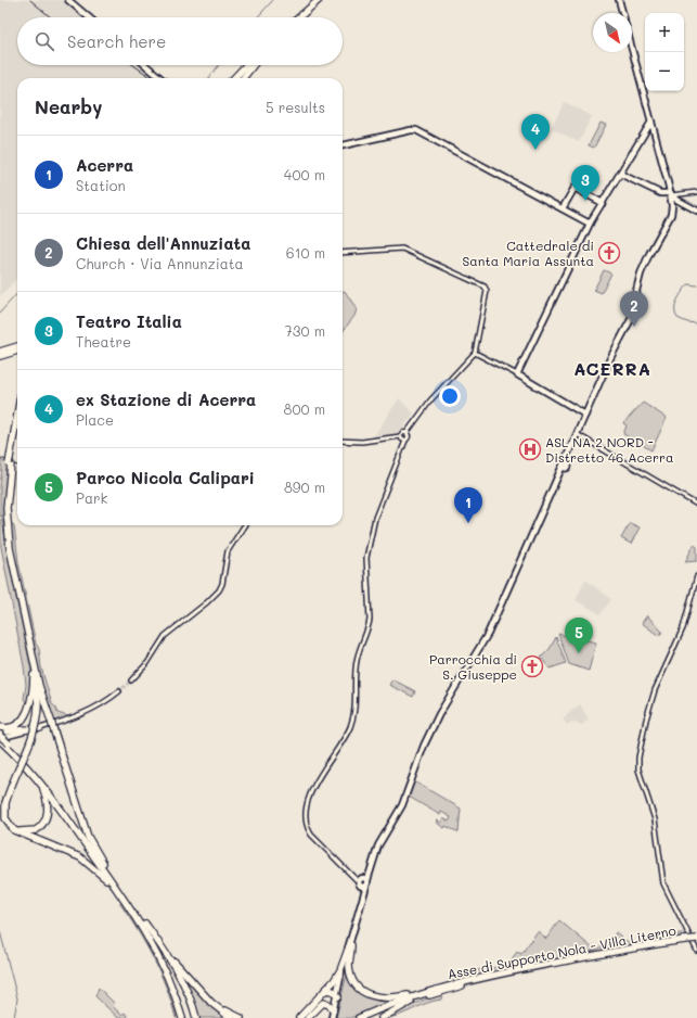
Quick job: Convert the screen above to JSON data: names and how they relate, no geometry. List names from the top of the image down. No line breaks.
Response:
{"streets":{"highway":["Asse di Supporto Nola - Villa Literno"]},"districts":["ACERRA"],"places":{"church":["Cattedrale di Santa Maria Assunta","Parrocchia di S. Giuseppe"],"hospital":["ASL NA 2 NORD - Distretto 46 Acerra"]},"north":"bottom right","page":{"map_buttons":["+","−"],"search":"Search here","heading":["Nearby","5 results"],"pins":["4","3","2","1","5"],"list":[{"mark":"1","name":"Acerra","note":"Station","value":"400 m"},{"mark":"2","name":"Chiesa dell'Annuziata","note":"Church · Via Annunziata","value":"610 m"},{"mark":"3","name":"Teatro Italia","note":"Theatre","value":"730 m"},{"mark":"4","name":"ex Stazione di Acerra","note":"Place","value":"800 m"},{"mark":"5","name":"Parco Nicola Calipari","note":"Park","value":"890 m"}]}}
